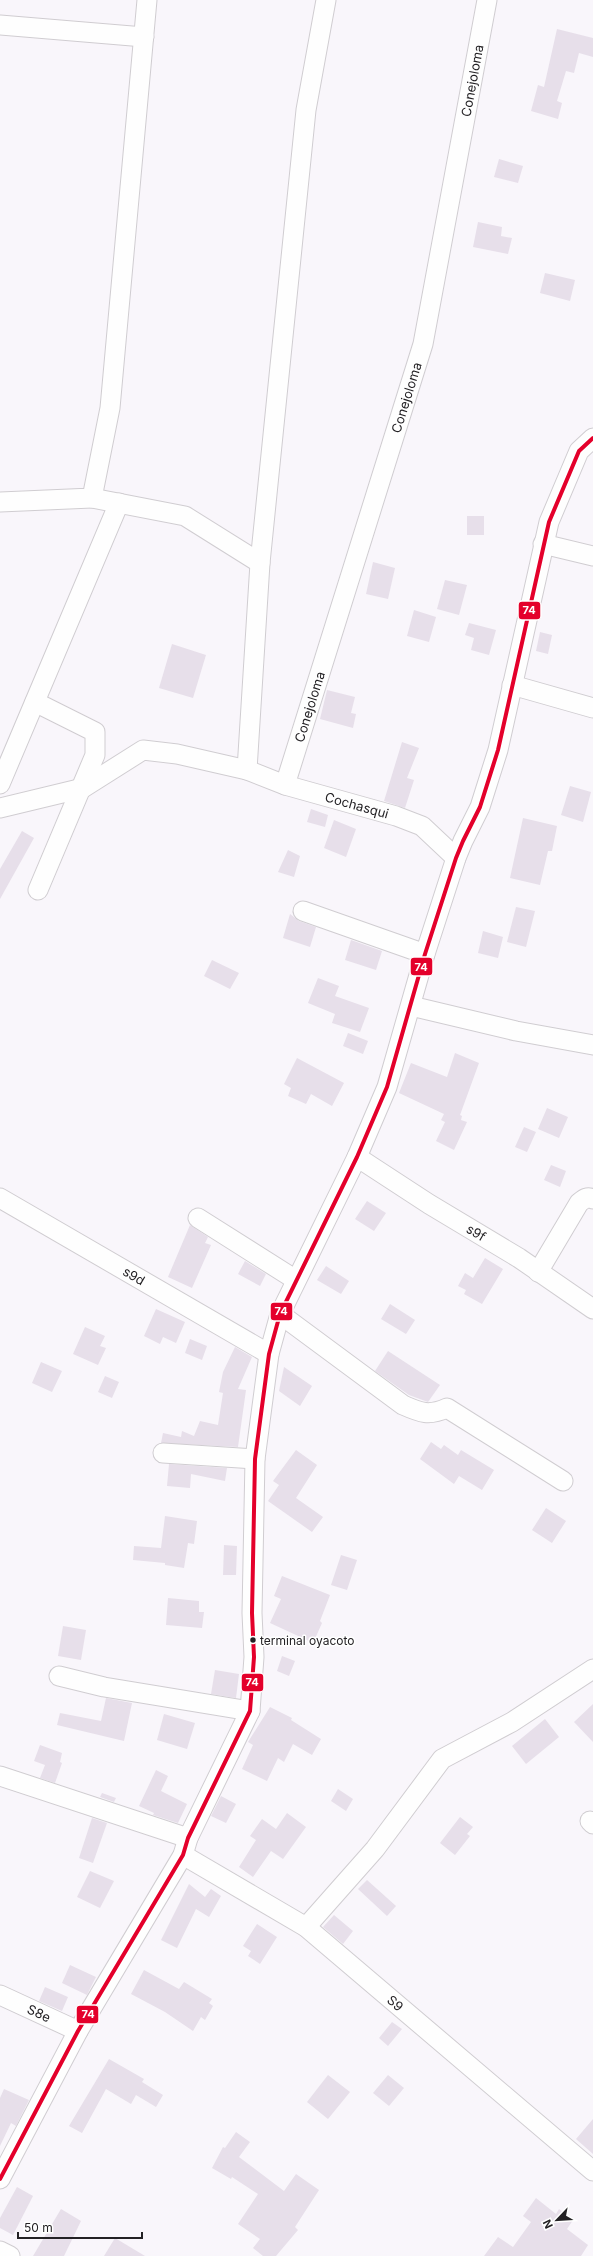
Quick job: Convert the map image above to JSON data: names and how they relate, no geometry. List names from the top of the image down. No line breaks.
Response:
{"streets":{"street":["Conejoloma","Cochasqui","s9f","s9d","S9","S8e"]},"crossings":[["Conejoloma","Cochasqui"]],"places":["terminal oyacoto"],"lines":["transit line 74"],"scale_bar":"50 m","north":"bottom left"}
